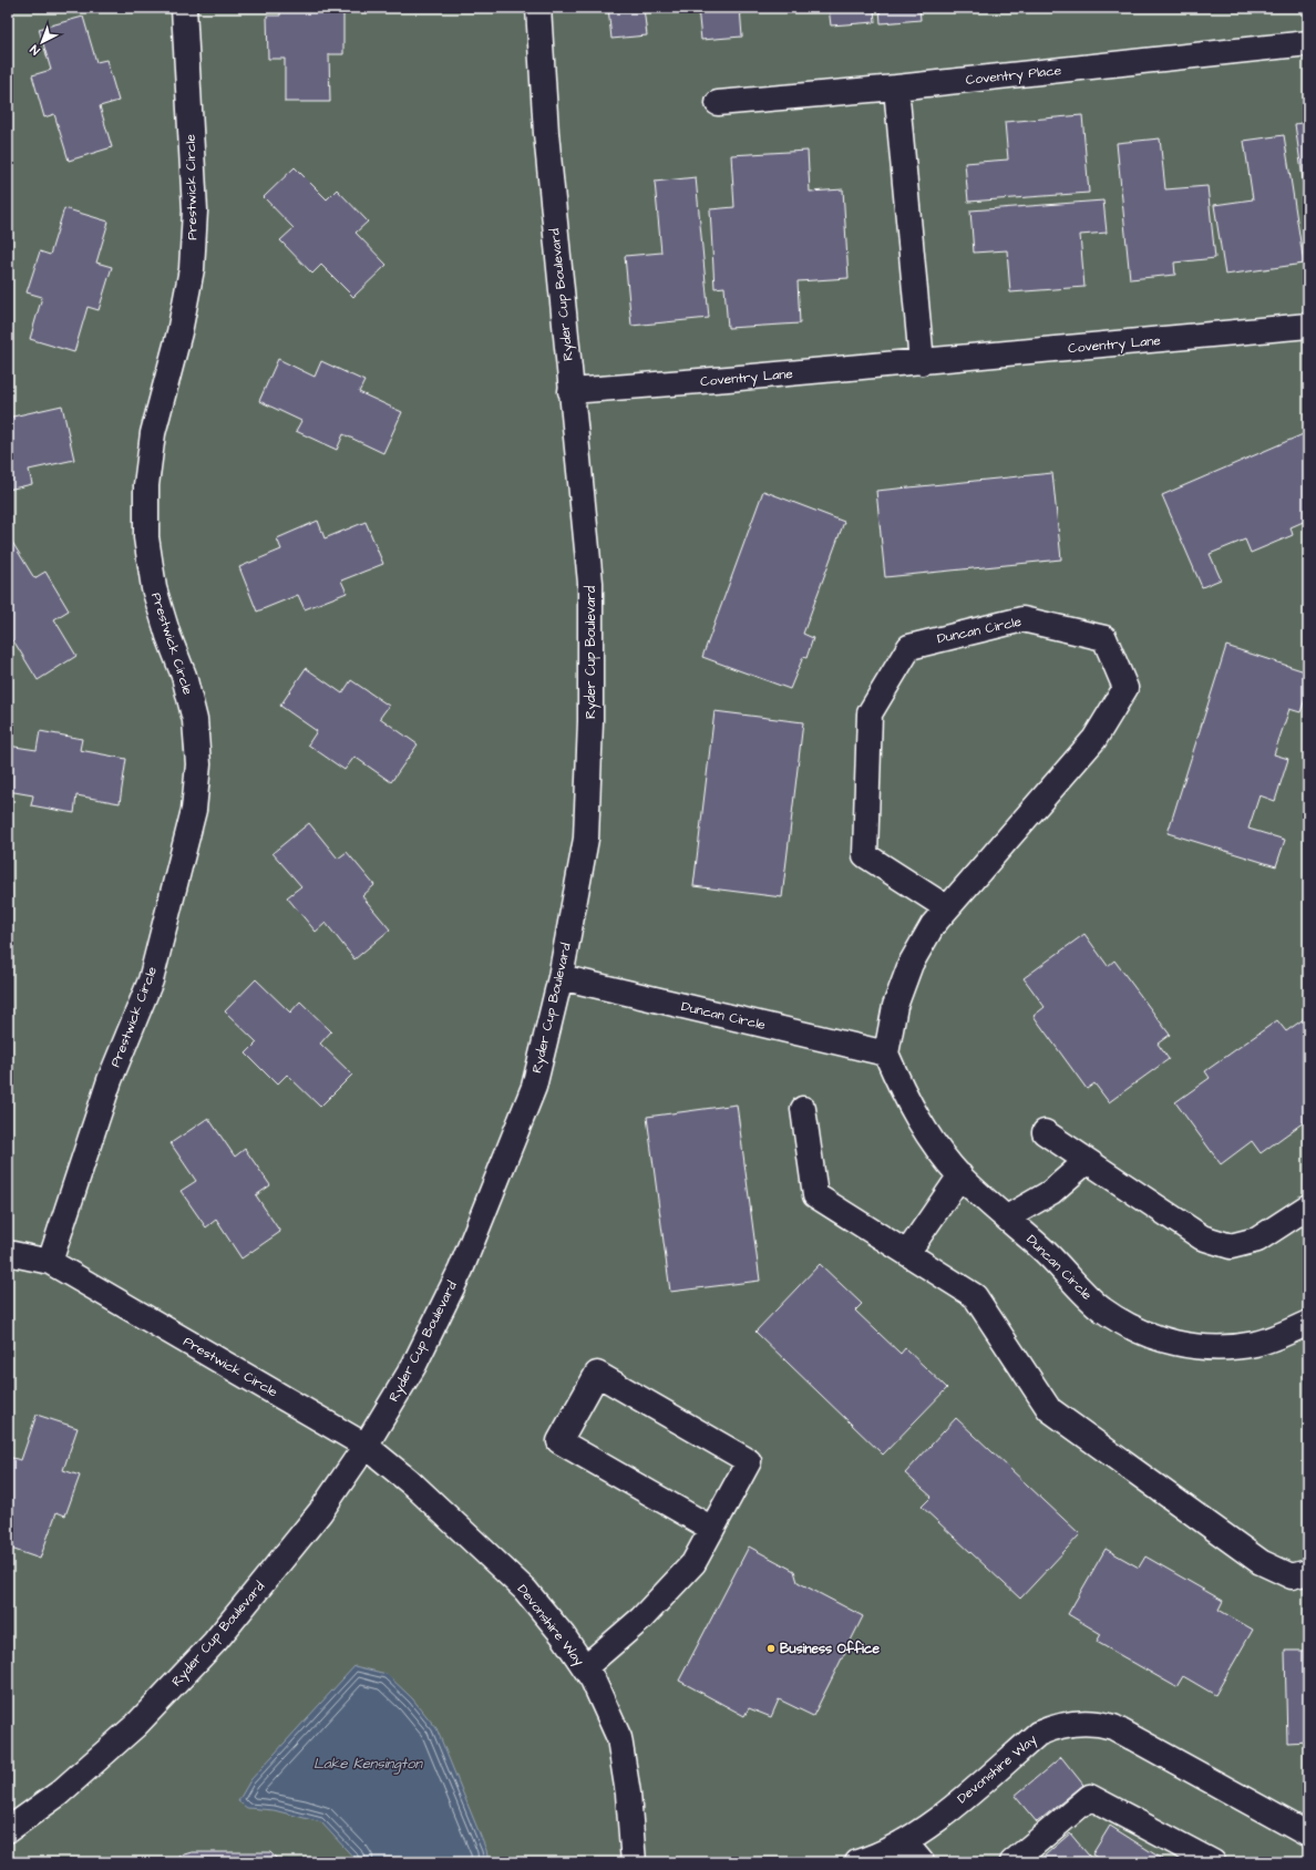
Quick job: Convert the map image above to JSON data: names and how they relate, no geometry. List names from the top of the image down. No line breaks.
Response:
{"streets":{"street":["Coventry Place","Prestwick Circle","Ryder Cup Boulevard","Coventry Lane","Duncan Circle","Devonshire Way"]},"crossings":[["Prestwick Circle","Ryder Cup Boulevard"],["Prestwick Circle","Devonshire Way"],["Ryder Cup Boulevard","Coventry Lane"],["Ryder Cup Boulevard","Duncan Circle"],["Ryder Cup Boulevard","Devonshire Way"]],"water":["Lake Kensington"],"places":["Business Office"],"north":"bottom left"}
